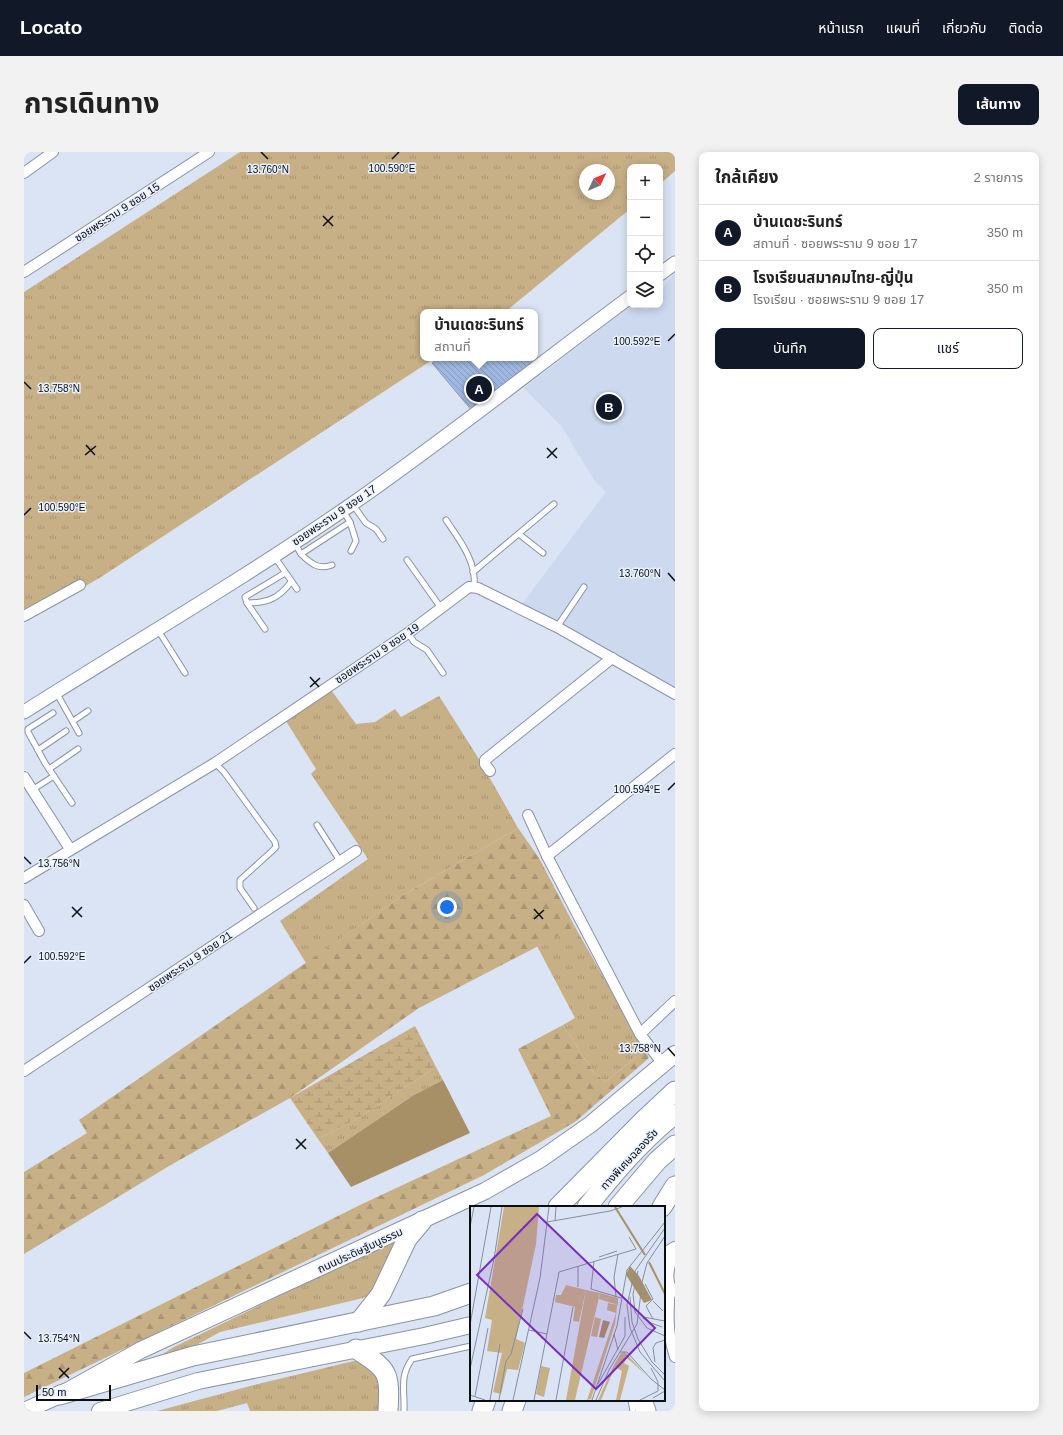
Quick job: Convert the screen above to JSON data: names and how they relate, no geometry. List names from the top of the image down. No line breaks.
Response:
{"streets":{"highway":["ทางพิเศษฉลองรัช"],"main road":["ถนนประดิษฐ์มนูธรรม"],"street":["ซอยพระราม 9 ซอย 15","ซอยพระราม 9 ซอย 17","ซอยพระราม 9 ซอย 19","ซอยพระราม 9 ซอย 21"]},"scale_bar":"50 m","north":"top right","page":{"header":"Locato","nav":["หน้าแรก","แผนที่","เกี่ยวกับ","ติดต่อ"],"title":"การเดินทาง","buttons":["เส้นทาง",["บันทึก","แชร์"]],"heading":["ใกล้เคียง","2 รายการ"],"map_buttons":["+","−"],"list":[{"mark":"A","name":"บ้านเดชะรินทร์","note":"สถานที่ · ซอยพระราม 9 ซอย 17","value":"350 m"},{"mark":"B","name":"โรงเรียนสมาคมไทย-ญี่ปุ่น","note":"โรงเรียน · ซอยพระราม 9 ซอย 17","value":"350 m"}],"popup":["บ้านเดชะรินทร์","สถานที่"],"pins":["A","B"],"scale":"50 m"},"coordinates":["100.590°E","13.760°N","100.592°E","13.758°N","100.594°E","13.756°N","13.754°N"]}
